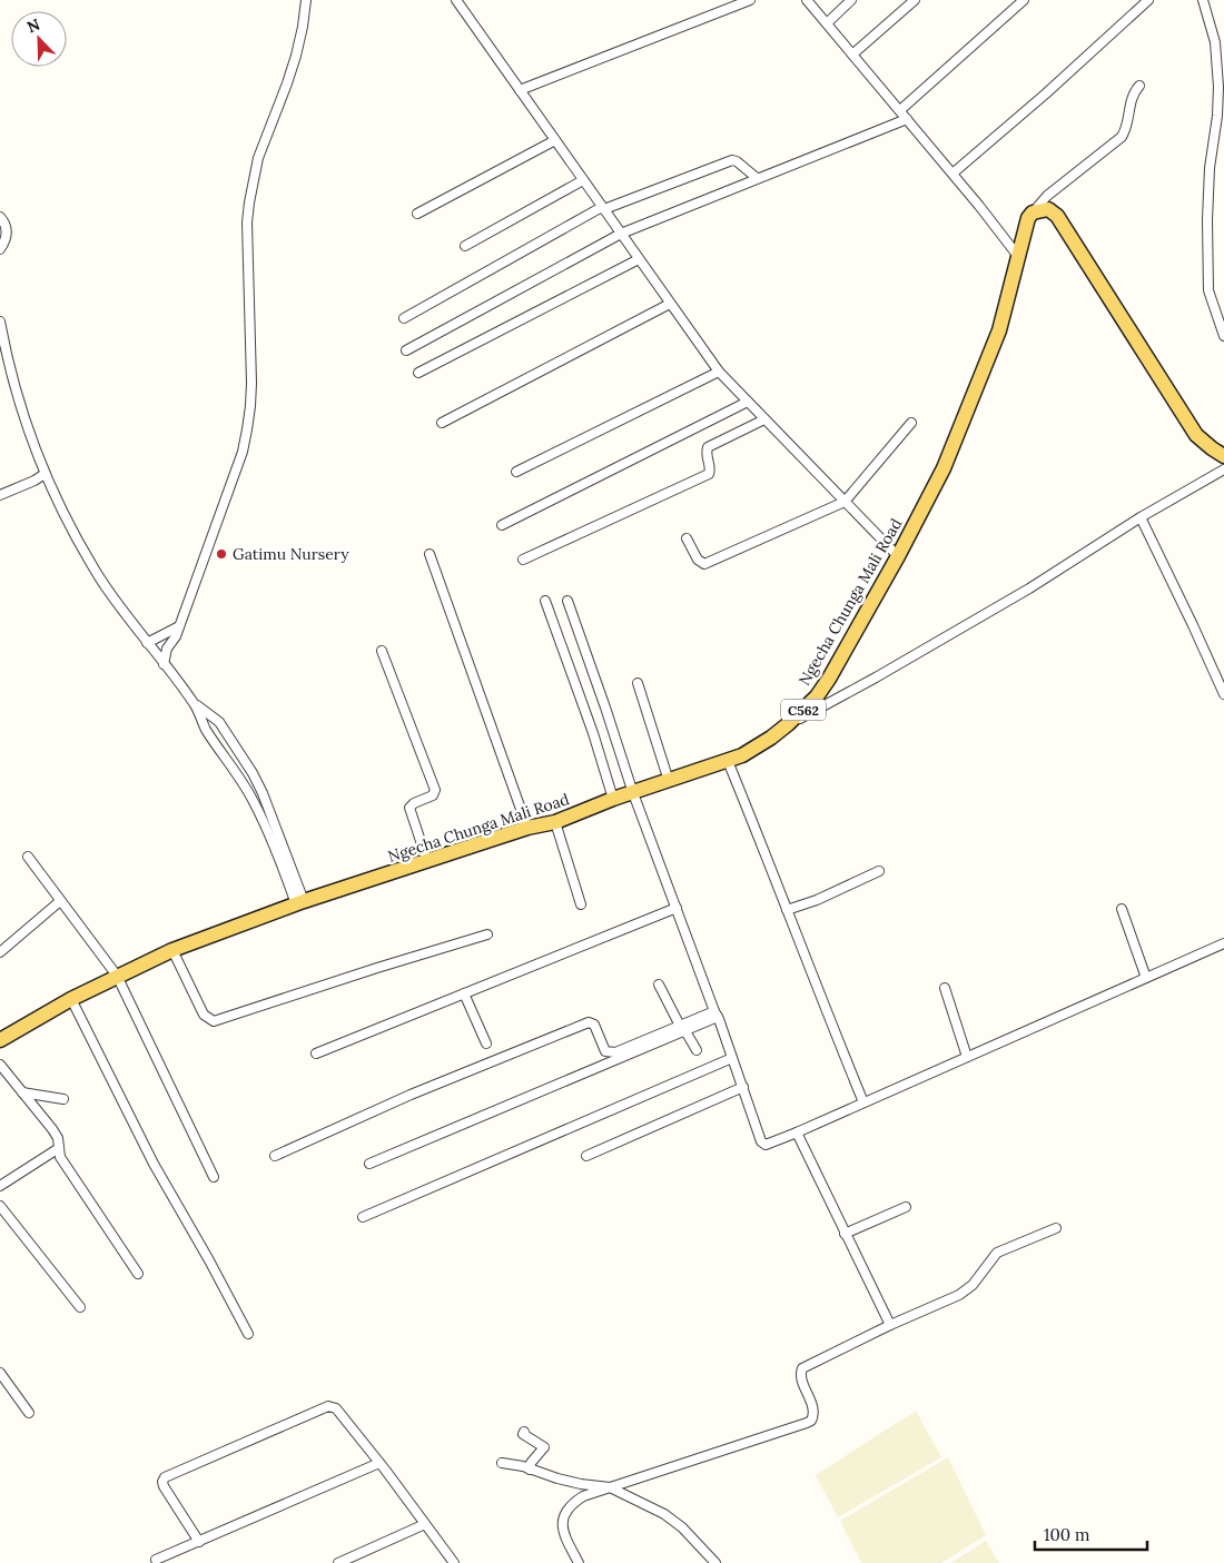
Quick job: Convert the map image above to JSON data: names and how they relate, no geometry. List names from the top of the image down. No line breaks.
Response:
{"streets":{"main road":["Ngecha Chunga Mali Road","C562"]},"places":["Gatimu Nursery"],"scale_bar":"100 m","north":"top left"}
